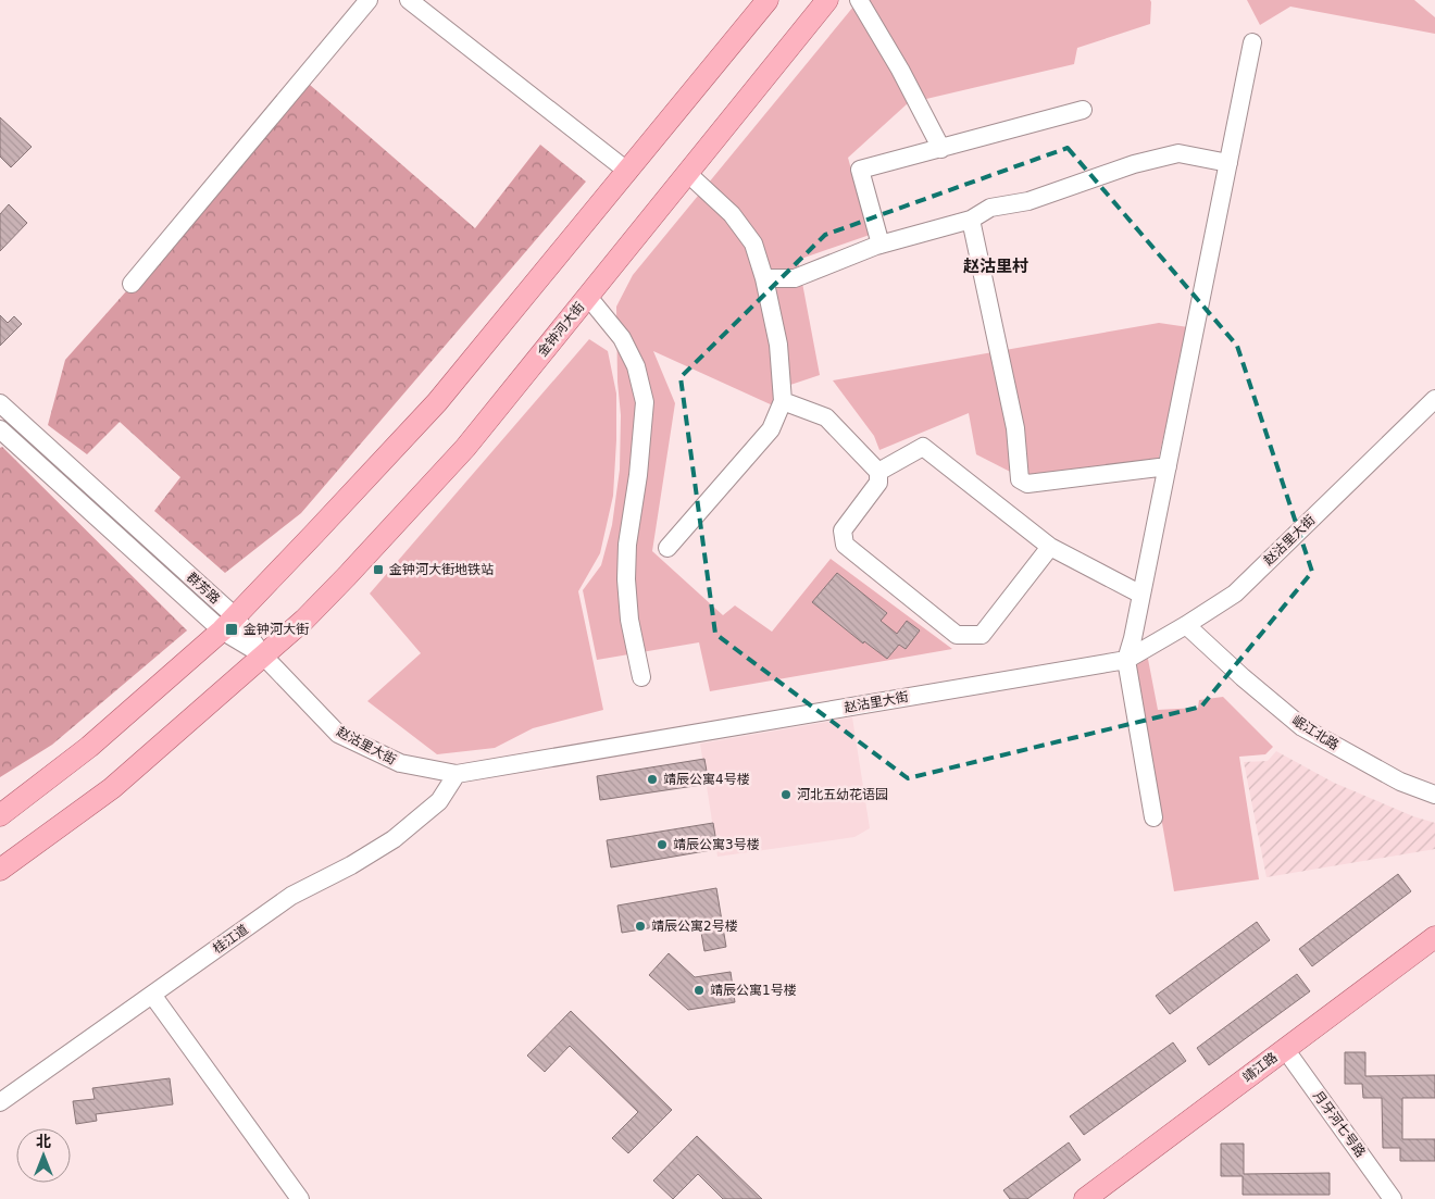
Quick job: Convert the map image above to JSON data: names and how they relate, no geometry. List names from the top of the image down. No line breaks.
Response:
{"streets":{"main road":["金钟河大街","靖江路"],"street":["赵沽里大街","群芳路","岷江北路","桂江道","月牙河七号路"]},"crossings":[["金钟河大街","赵沽里大街"],["金钟河大街","群芳路"],["赵沽里大街","群芳路"],["赵沽里大街","岷江北路"],["赵沽里大街","桂江道"],["靖江路","月牙河七号路"]],"districts":["赵沽里村"],"places":{"transit":["金钟河大街地铁站","金钟河大街"],"other":["靖辰公寓4号楼","河北五幼花语园","靖辰公寓3号楼","靖辰公寓2号楼","靖辰公寓1号楼"]},"north":"top"}
